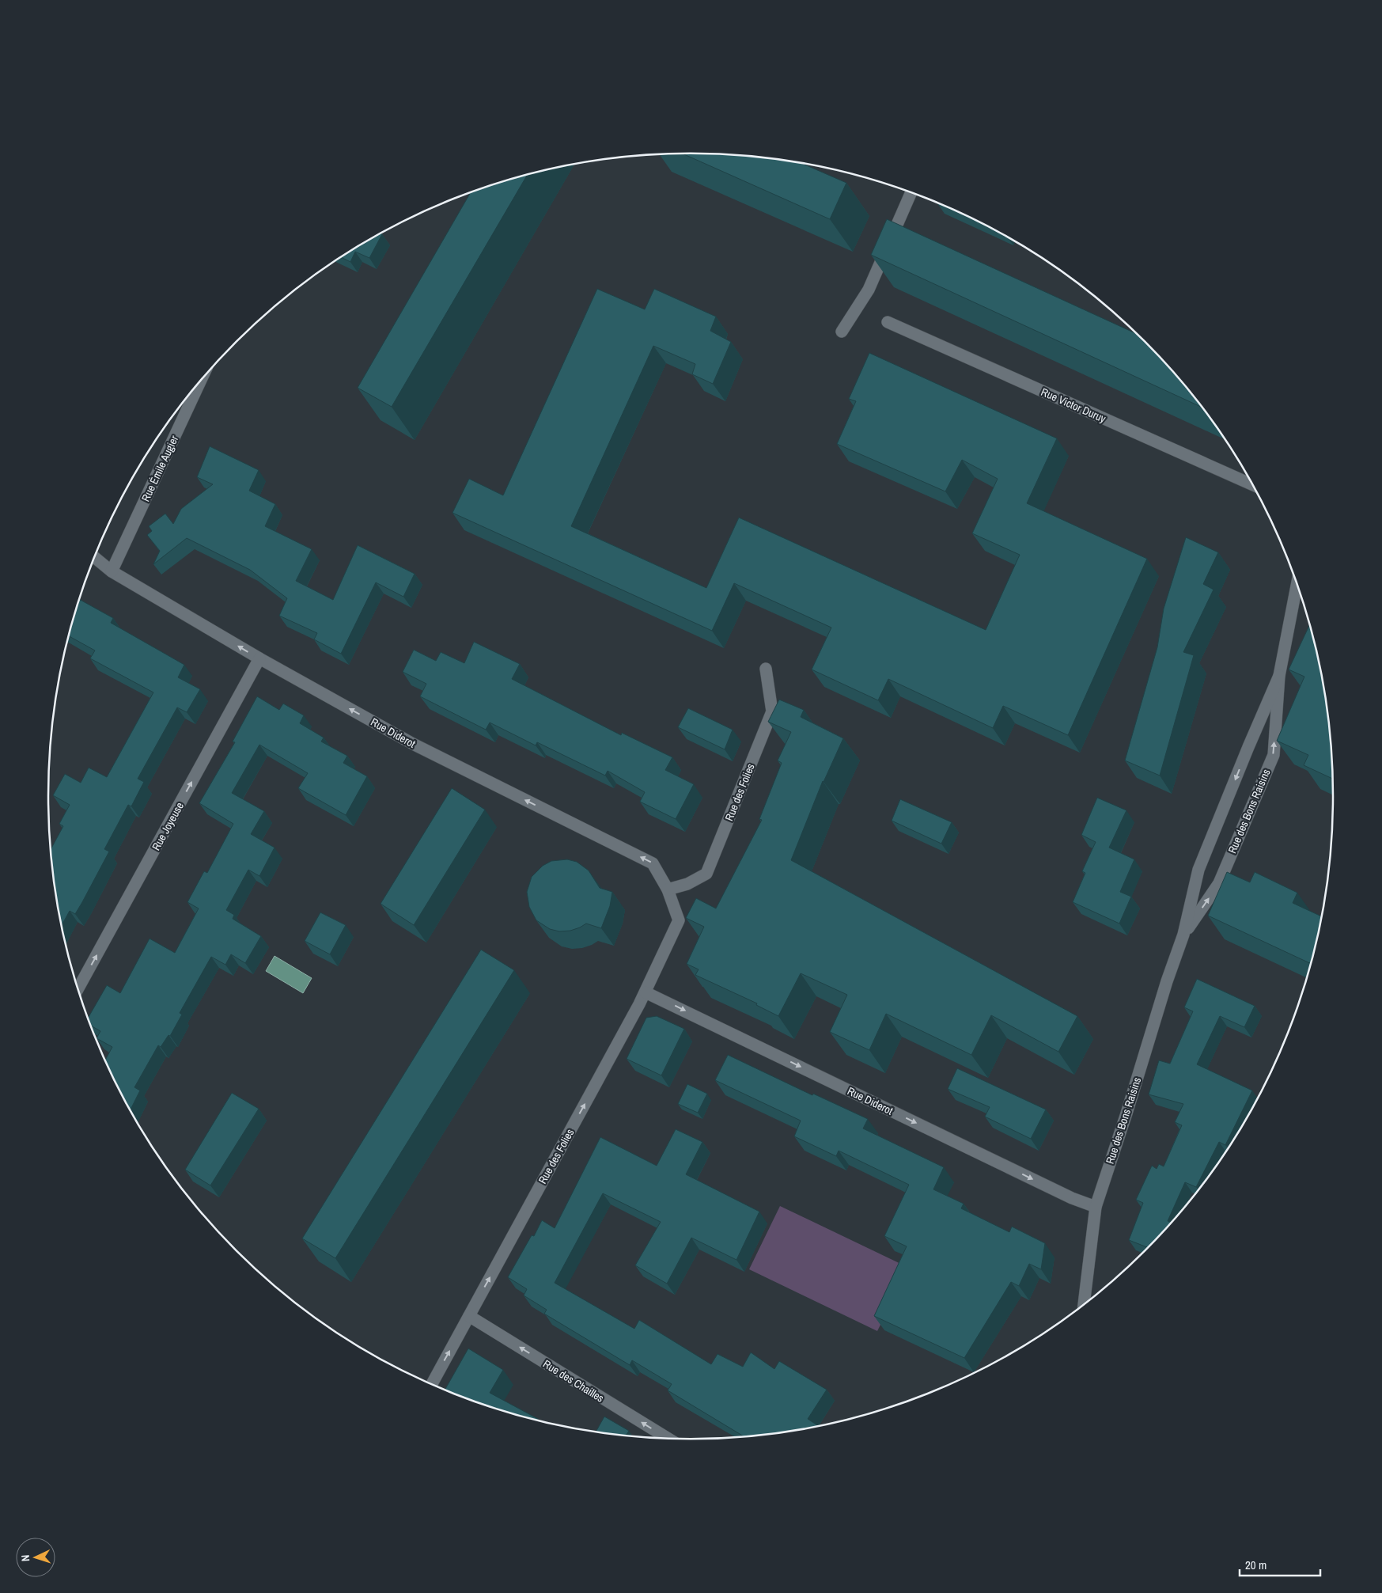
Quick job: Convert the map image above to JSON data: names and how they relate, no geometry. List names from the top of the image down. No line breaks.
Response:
{"streets":{"street":["Rue Victor Duruy","Rue Émile Augier","Rue Diderot","Rue des Folies","Rue des Bons Raisins","Rue Joyeuse","Rue des Chailles"]},"crossings":[["Rue Émile Augier","Rue Diderot"],["Rue Diderot","Rue des Folies"],["Rue Diderot","Rue des Bons Raisins"],["Rue Diderot","Rue Joyeuse"],["Rue des Folies","Rue des Chailles"]],"one_way":["Rue des Folies","Rue Joyeuse","Rue des Chailles"],"scale_bar":"20 m","north":"left"}
